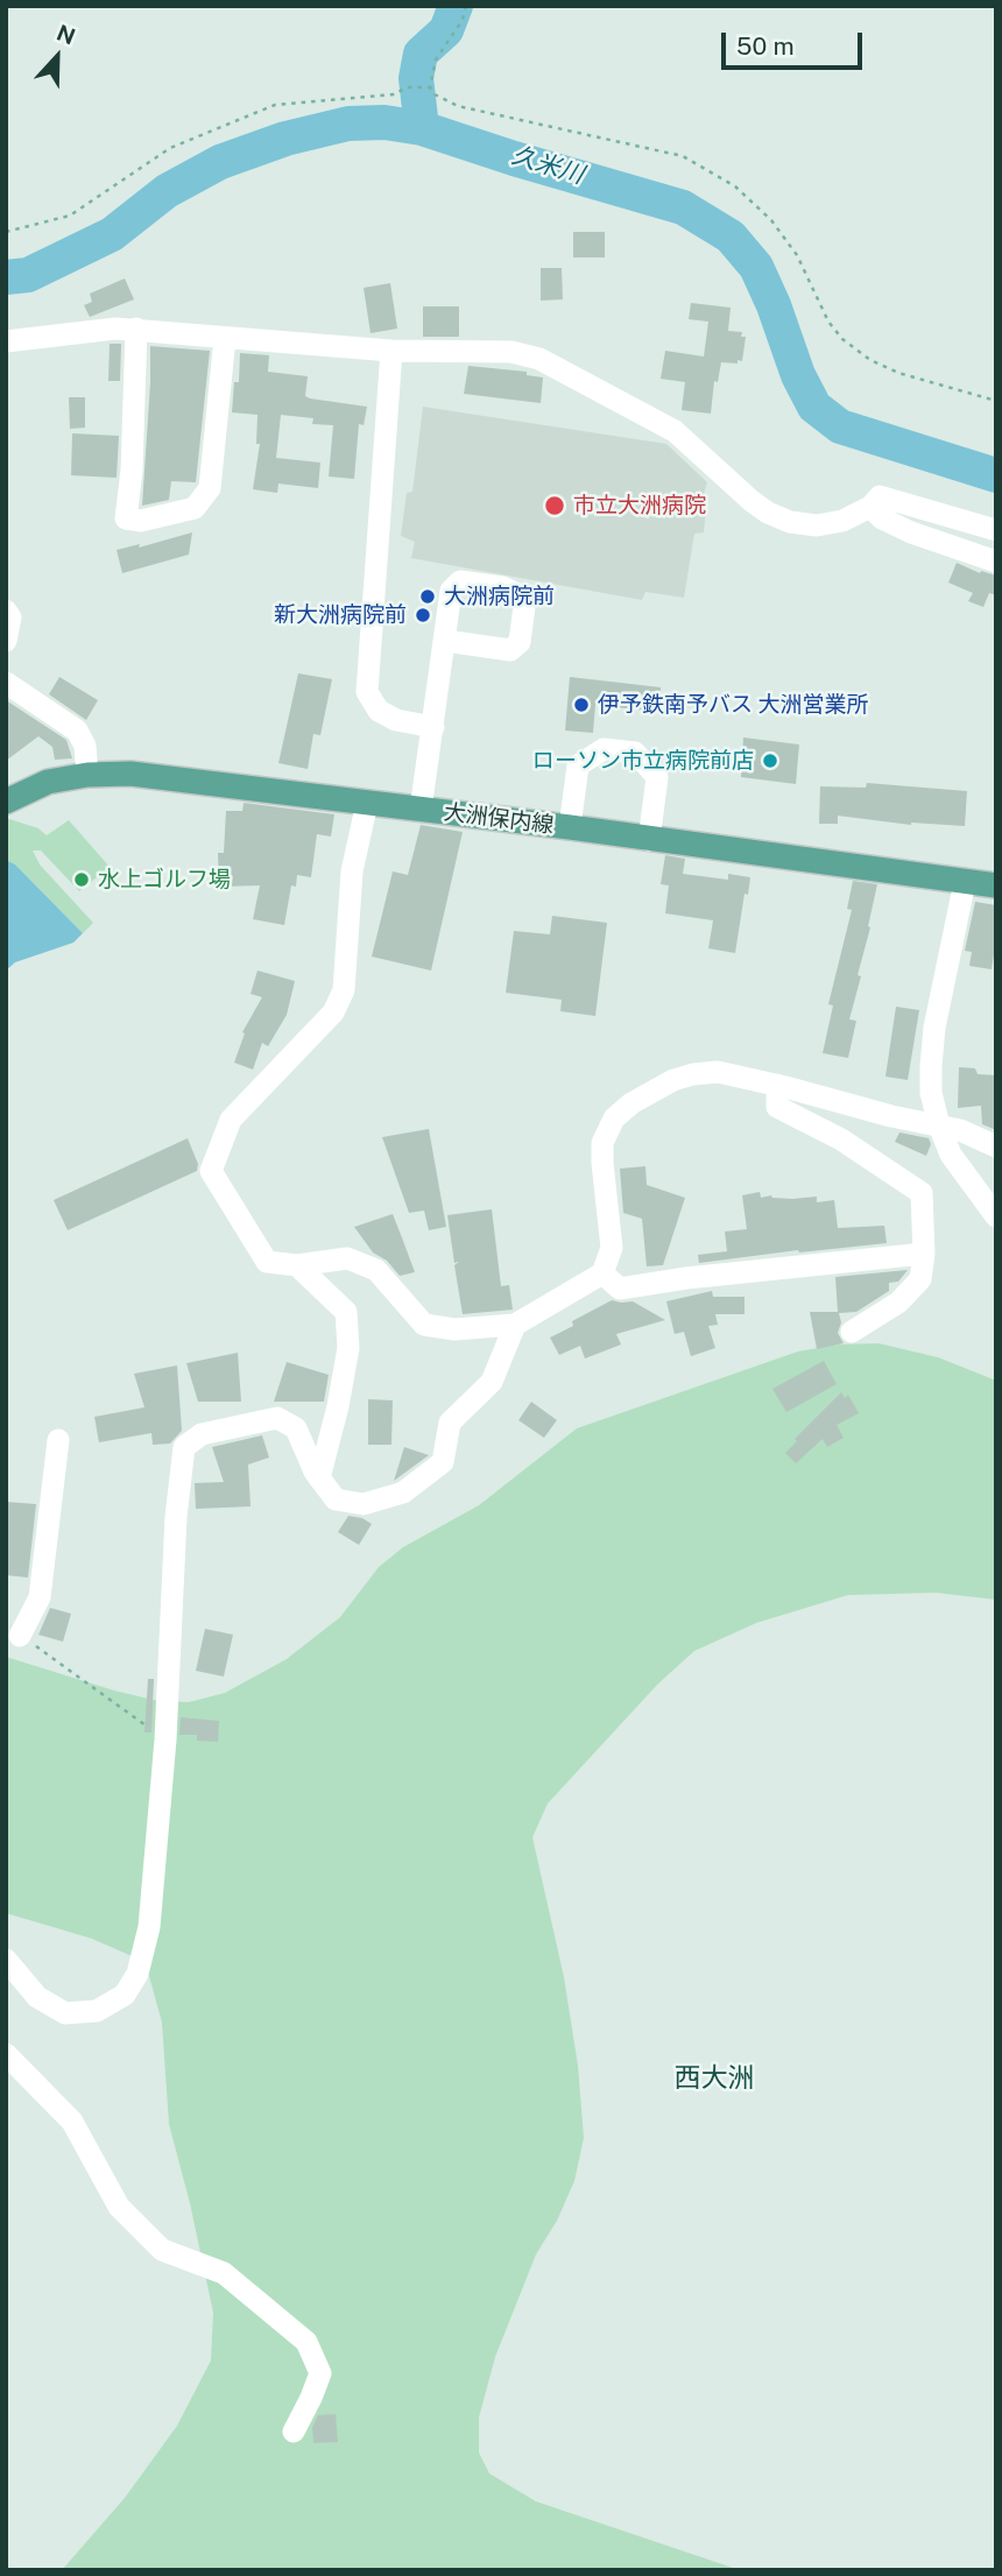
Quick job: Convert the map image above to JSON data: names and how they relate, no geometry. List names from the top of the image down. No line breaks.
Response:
{"streets":{"main road":["大洲保内線"]},"districts":["西大洲"],"water":["久米川"],"places":["市立大洲病院","大洲病院前","新大洲病院前","伊予鉄南予バス 大洲営業所","ローソン市立病院前店","水上ゴルフ場"],"scale_bar":"50 m","north":"top"}
